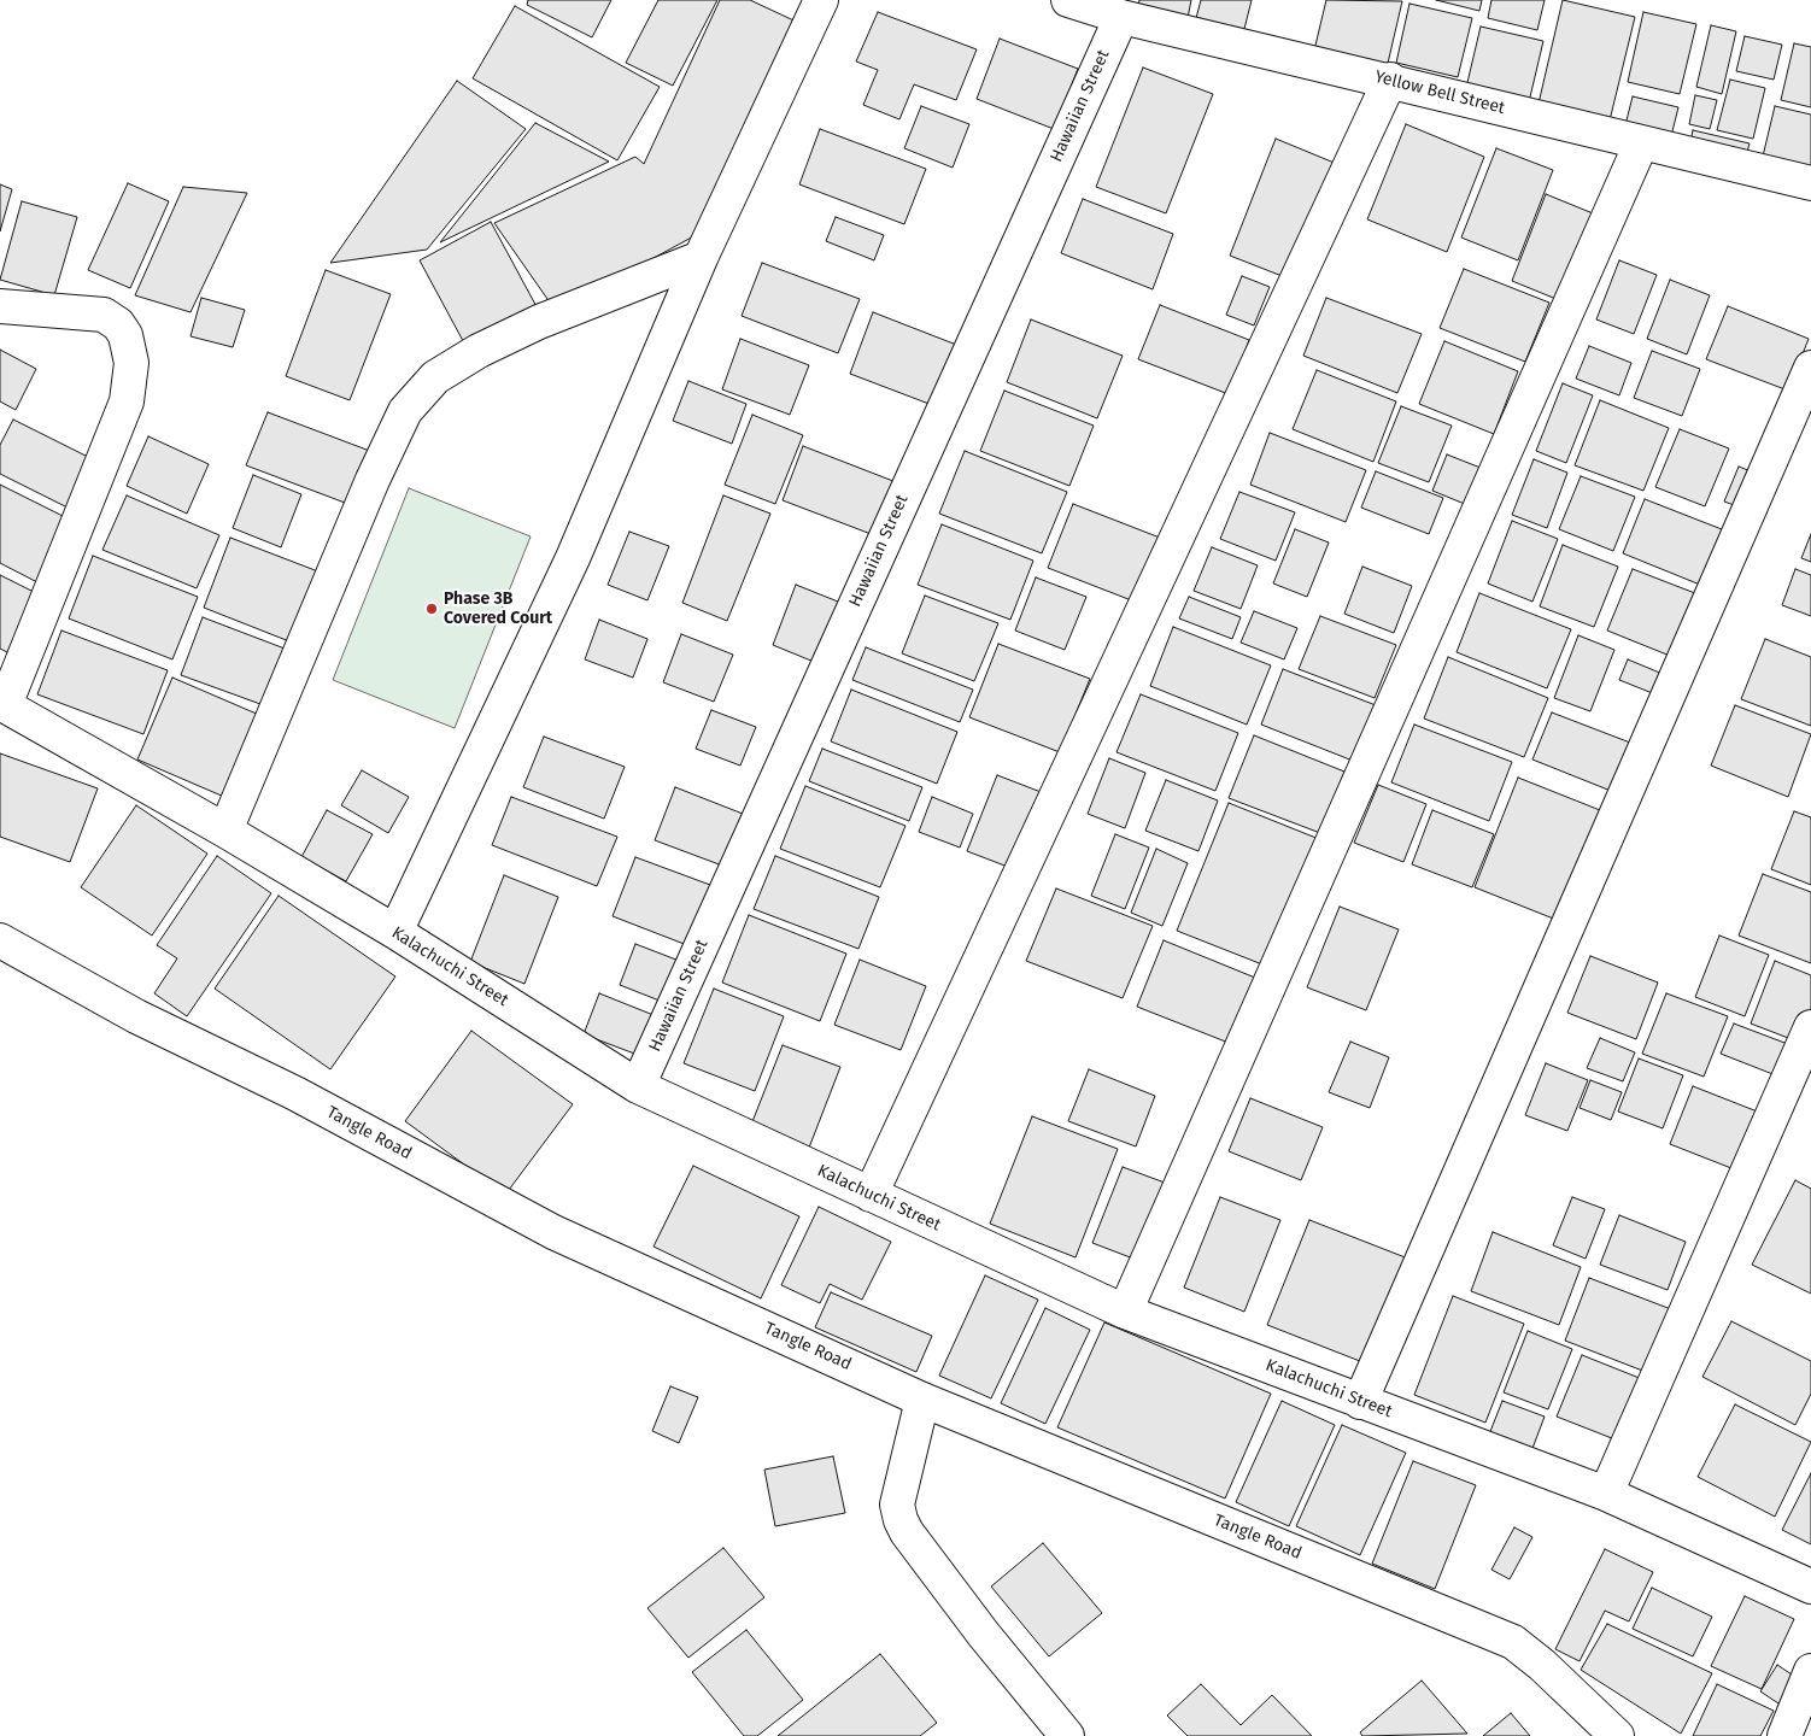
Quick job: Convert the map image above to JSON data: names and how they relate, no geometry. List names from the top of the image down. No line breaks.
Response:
{"streets":{"street":["Yellow Bell Street","Hawaiian Street","Kalachuchi Street","Tangle Road"]},"crossings":[["Yellow Bell Street","Hawaiian Street"],["Hawaiian Street","Kalachuchi Street"]],"places":["Phase 3B Covered Court"]}
